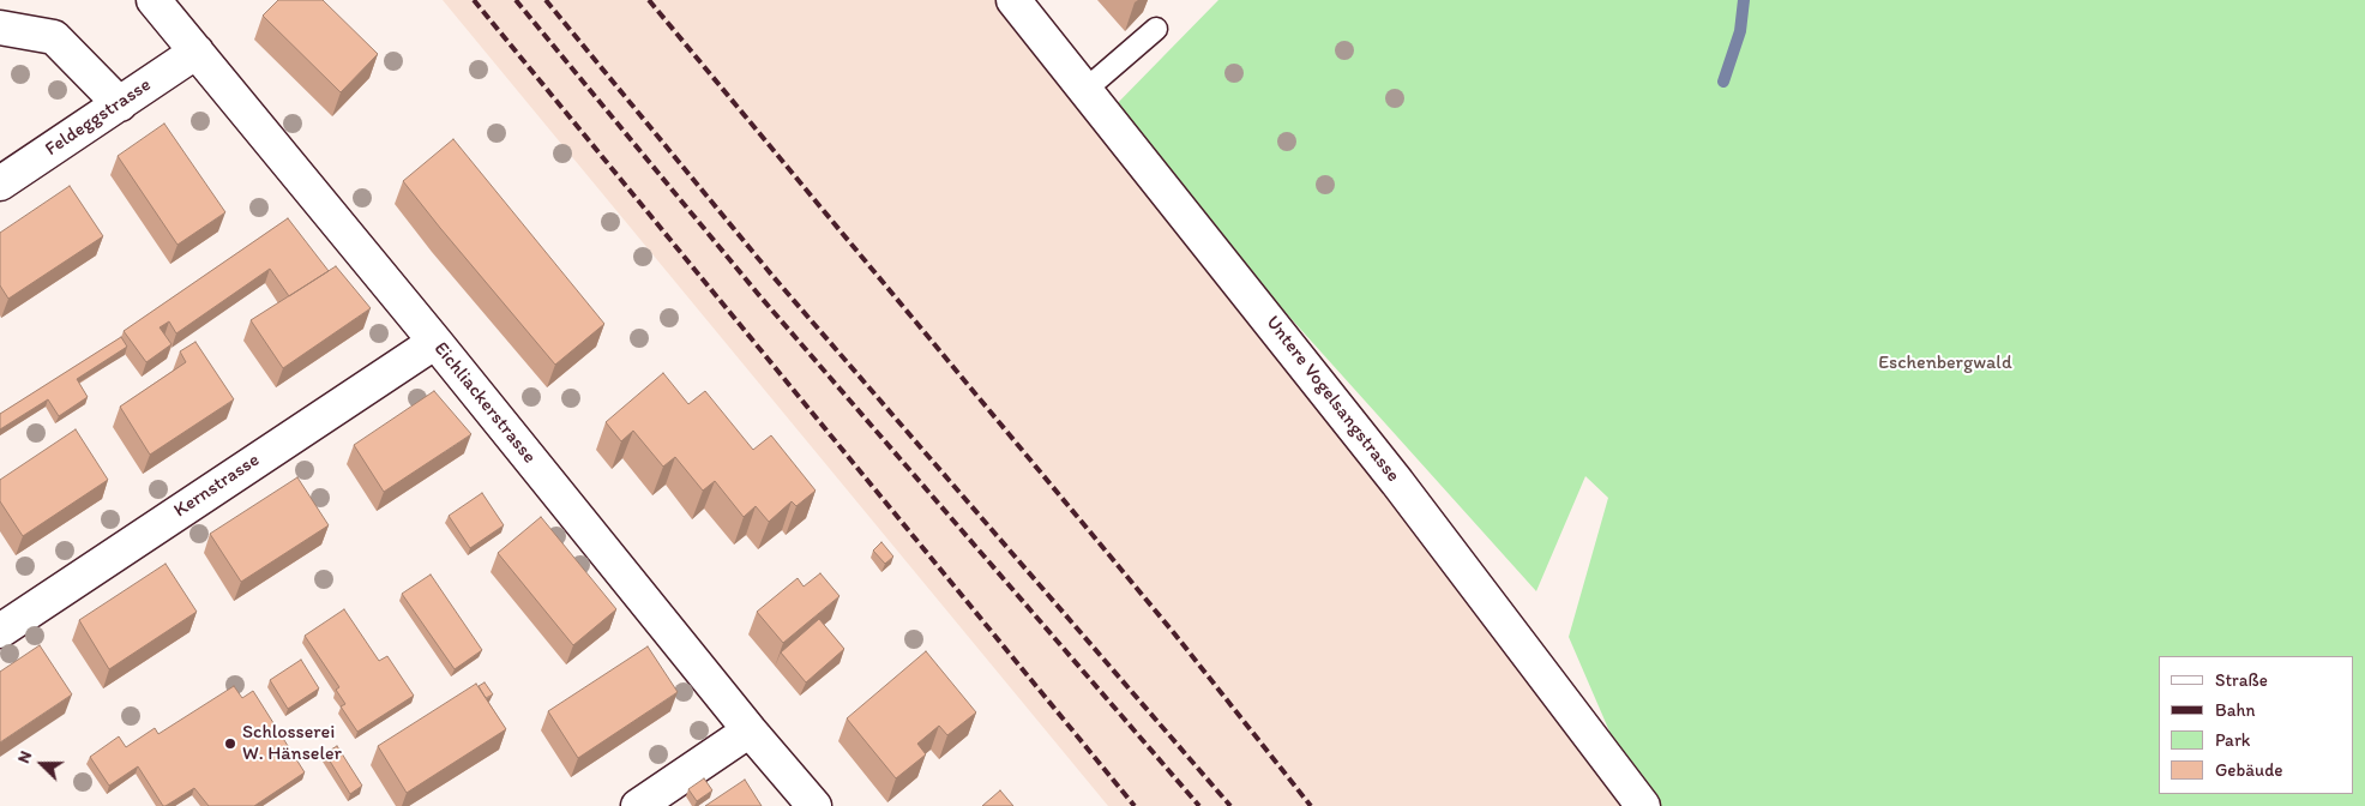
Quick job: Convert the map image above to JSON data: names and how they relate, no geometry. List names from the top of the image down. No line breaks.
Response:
{"streets":{"street":["Feldeggstrasse","Untere Vogelsangstrasse","Eichliackerstrasse","Kernstrasse"]},"crossings":[["Feldeggstrasse","Eichliackerstrasse"],["Eichliackerstrasse","Kernstrasse"]],"parks":["Eschenbergwald"],"places":["Schlosserei W. Hänseler"],"legend":["Straße","Bahn","Park","Gebäude"],"north":"left"}
